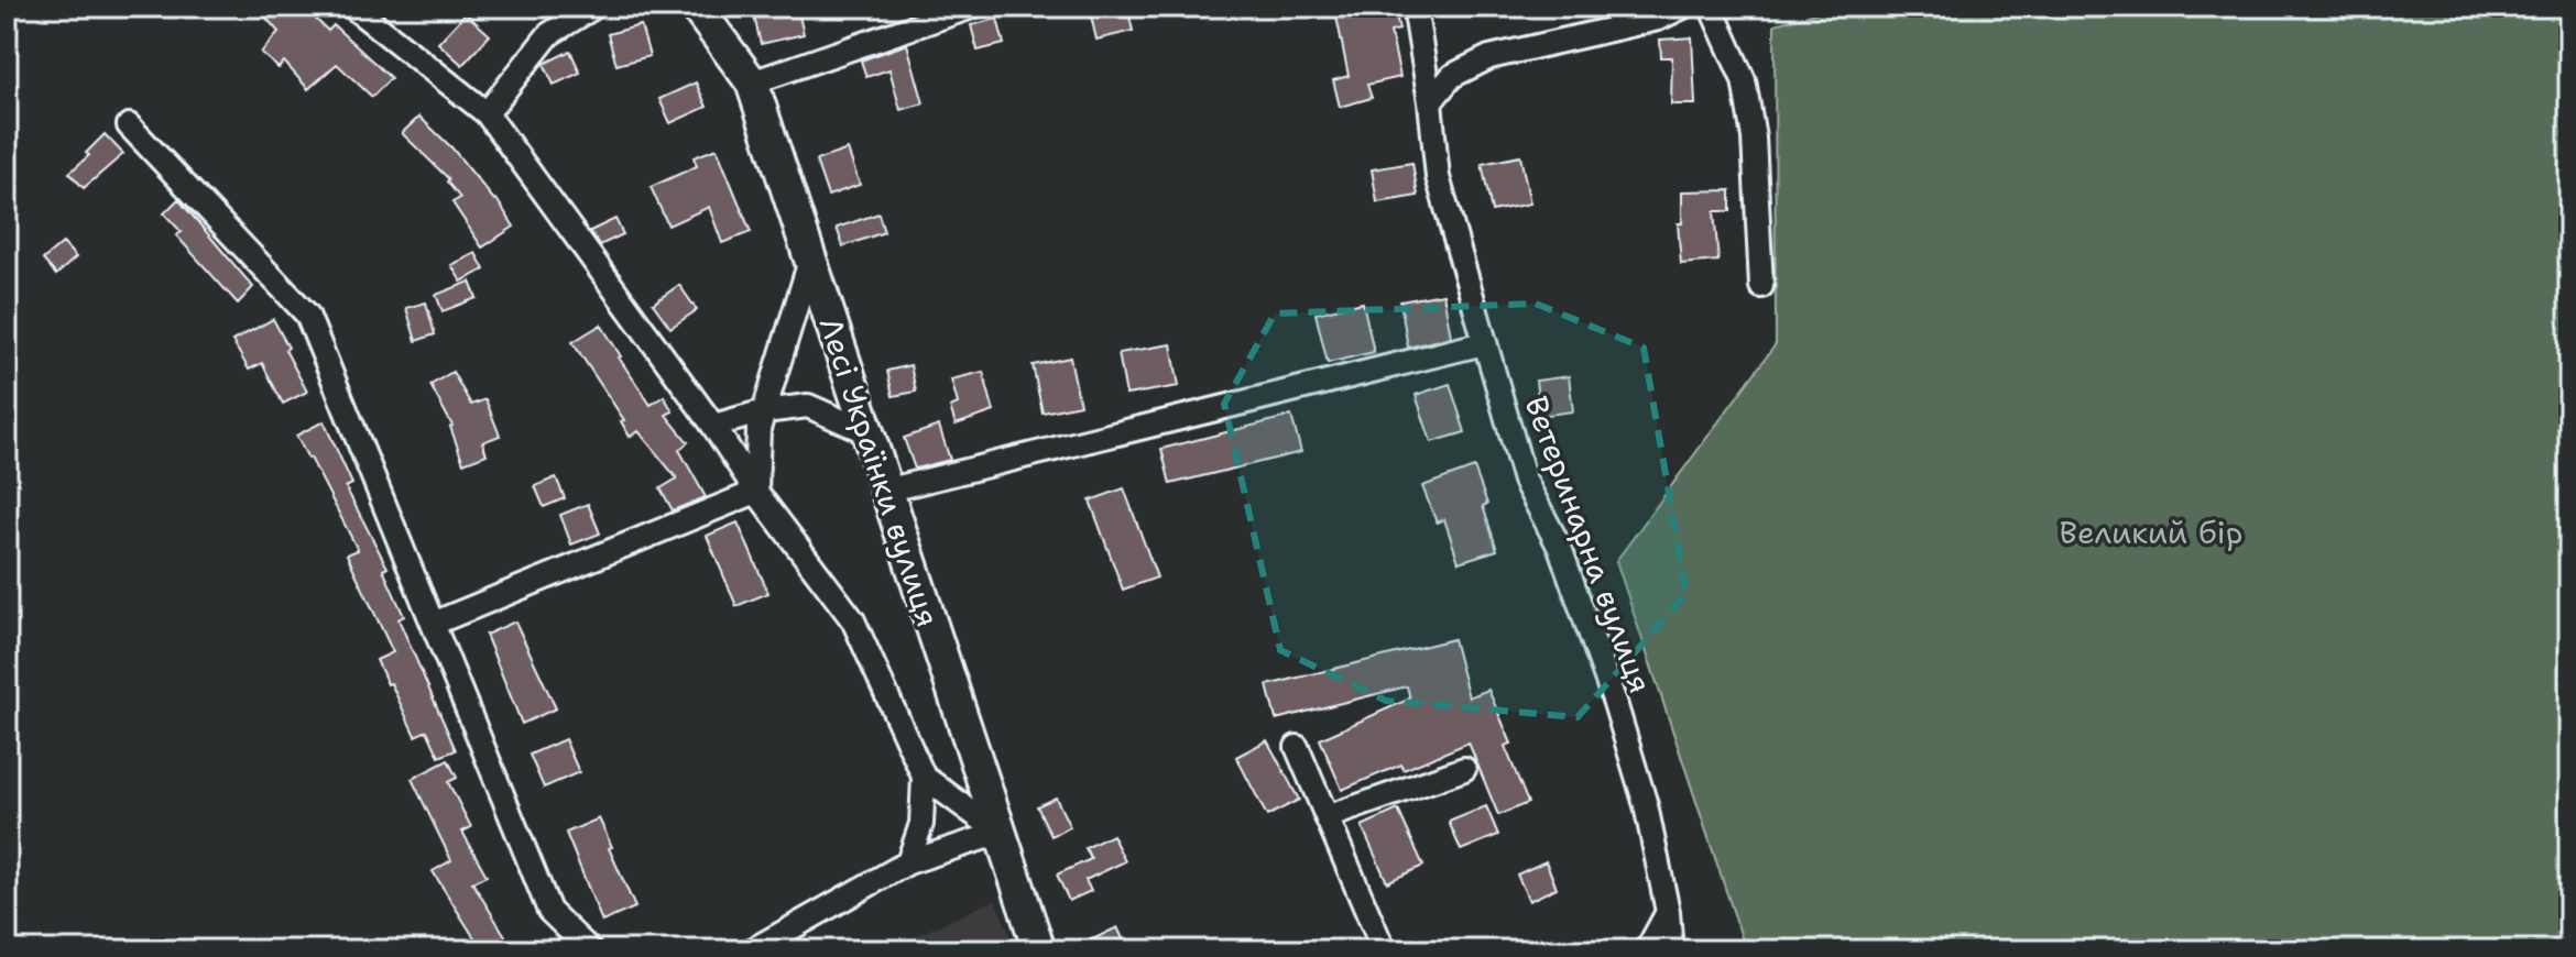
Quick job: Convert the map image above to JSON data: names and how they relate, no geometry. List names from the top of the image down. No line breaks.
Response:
{"streets":{"street":["Лесі Українки вулиця","Ветеринарна вулиця"]},"parks":["Великий бір"]}
